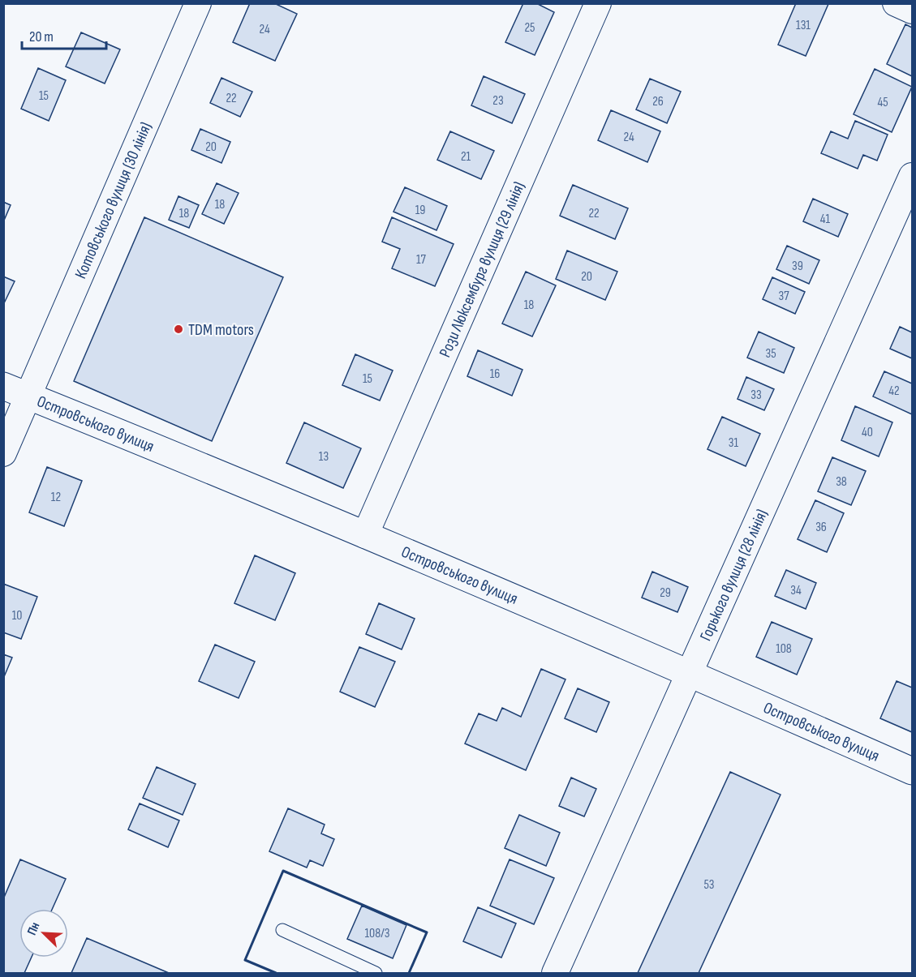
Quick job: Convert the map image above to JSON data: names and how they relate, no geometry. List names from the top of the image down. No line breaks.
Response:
{"streets":{"street":["Котовського вулиця (30 лiнiя)","Рози Люксембург вулиця (29 лiнiя)","Островського вулиця","Горького вулиця (28 лiнiя)"]},"crossings":[["Котовського вулиця (30 лiнiя)","Островського вулиця"],["Рози Люксембург вулиця (29 лiнiя)","Островського вулиця"],["Островського вулиця","Горького вулиця (28 лiнiя)"]],"places":["TDM motors"],"house_numbers":["131","25","24","15","22","23","26","45","24","20","21","18","19","18","22","41","17","39","20","37","18","35","16","15","42","33","40","31","13","38","12","36","34","29","10","108","53","108/3"],"scale_bar":"20 m","north":"top left"}
